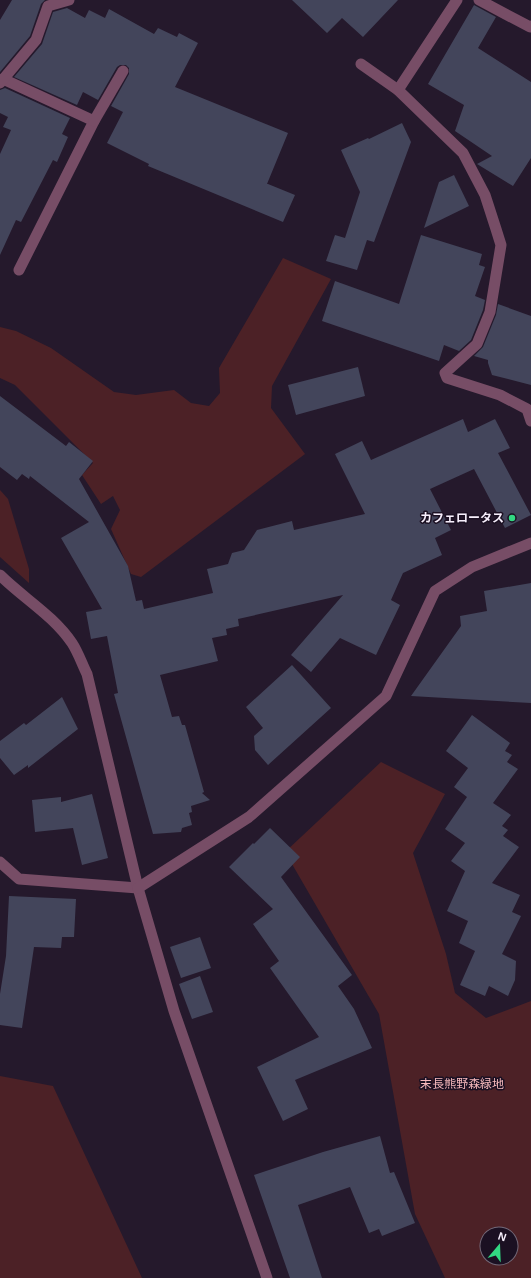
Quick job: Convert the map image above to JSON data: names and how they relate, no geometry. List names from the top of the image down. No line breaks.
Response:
{"parks":["末長熊野森緑地"],"places":["カフェロータス"],"north":"top"}
